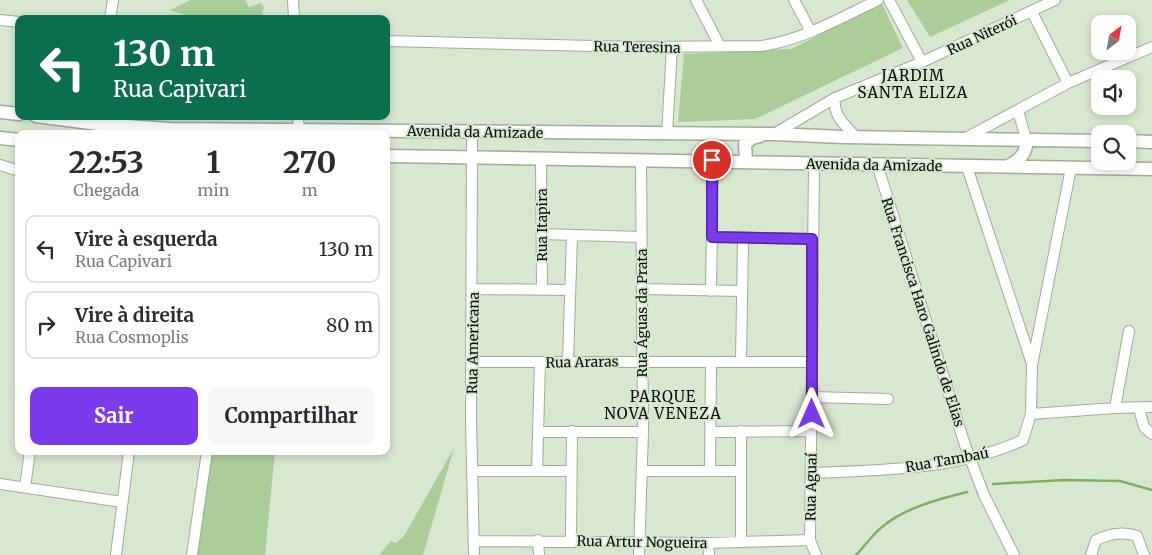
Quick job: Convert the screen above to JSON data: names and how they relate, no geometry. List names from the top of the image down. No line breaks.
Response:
{"streets":{"main road":["Avenida da Amizade"],"street":["Rua Niterói","Rua Teresina","Rua Itapira","Rua Francisca Haro Galindo de Elias","Rua Águas da Prata","Rua Americana","Rua Araras","Rua Tambaú","Rua Aguaí","Rua Artur Nogueira"]},"crossings":[["Rua Niterói","Avenida da Amizade"],["Avenida da Amizade","Rua Itapira"],["Avenida da Amizade","Rua Francisca Haro Galindo de Elias"],["Avenida da Amizade","Rua Águas da Prata"],["Avenida da Amizade","Rua Americana"],["Avenida da Amizade","Rua Aguaí"],["Rua Francisca Haro Galindo de Elias","Rua Tambaú"],["Rua Águas da Prata","Rua Araras"],["Rua Águas da Prata","Rua Artur Nogueira"],["Rua Americana","Rua Araras"],["Rua Americana","Rua Artur Nogueira"],["Rua Araras","Rua Aguaí"],["Rua Tambaú","Rua Aguaí"],["Rua Aguaí","Rua Artur Nogueira"]],"districts":["JARDIM SANTA ELIZA","PARQUE NOVA VENEZA"],"north":"top right","page":{"turn":["130 m","Rua Capivari"],"eta":["22:53","Chegada","1","min","270","m"],"list":[{"name":"Vire à esquerda","note":"Rua Capivari","value":"130 m"},{"name":"Vire à direita","note":"Rua Cosmoplis","value":"80 m"}],"buttons":["Sair","Compartilhar"]}}
